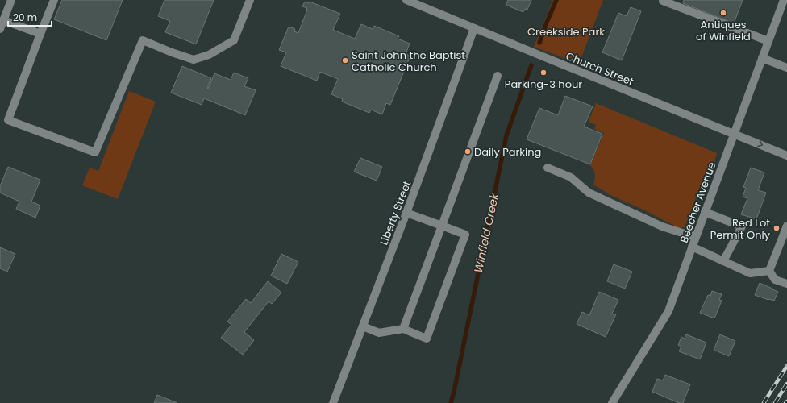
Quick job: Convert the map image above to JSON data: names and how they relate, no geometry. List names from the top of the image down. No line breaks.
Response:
{"streets":{"street":["Church Street","Beecher Avenue","Liberty Street"]},"crossings":[["Church Street","Beecher Avenue"],["Church Street","Liberty Street"]],"water":["Winfield Creek"],"parks":["Creekside Park"],"places":["Antiques of Winfield","Saint John the Baptist Catholic Church","Parking-3 hour","Daily Parking","Red Lot Permit Only"],"scale_bar":"20 m"}
